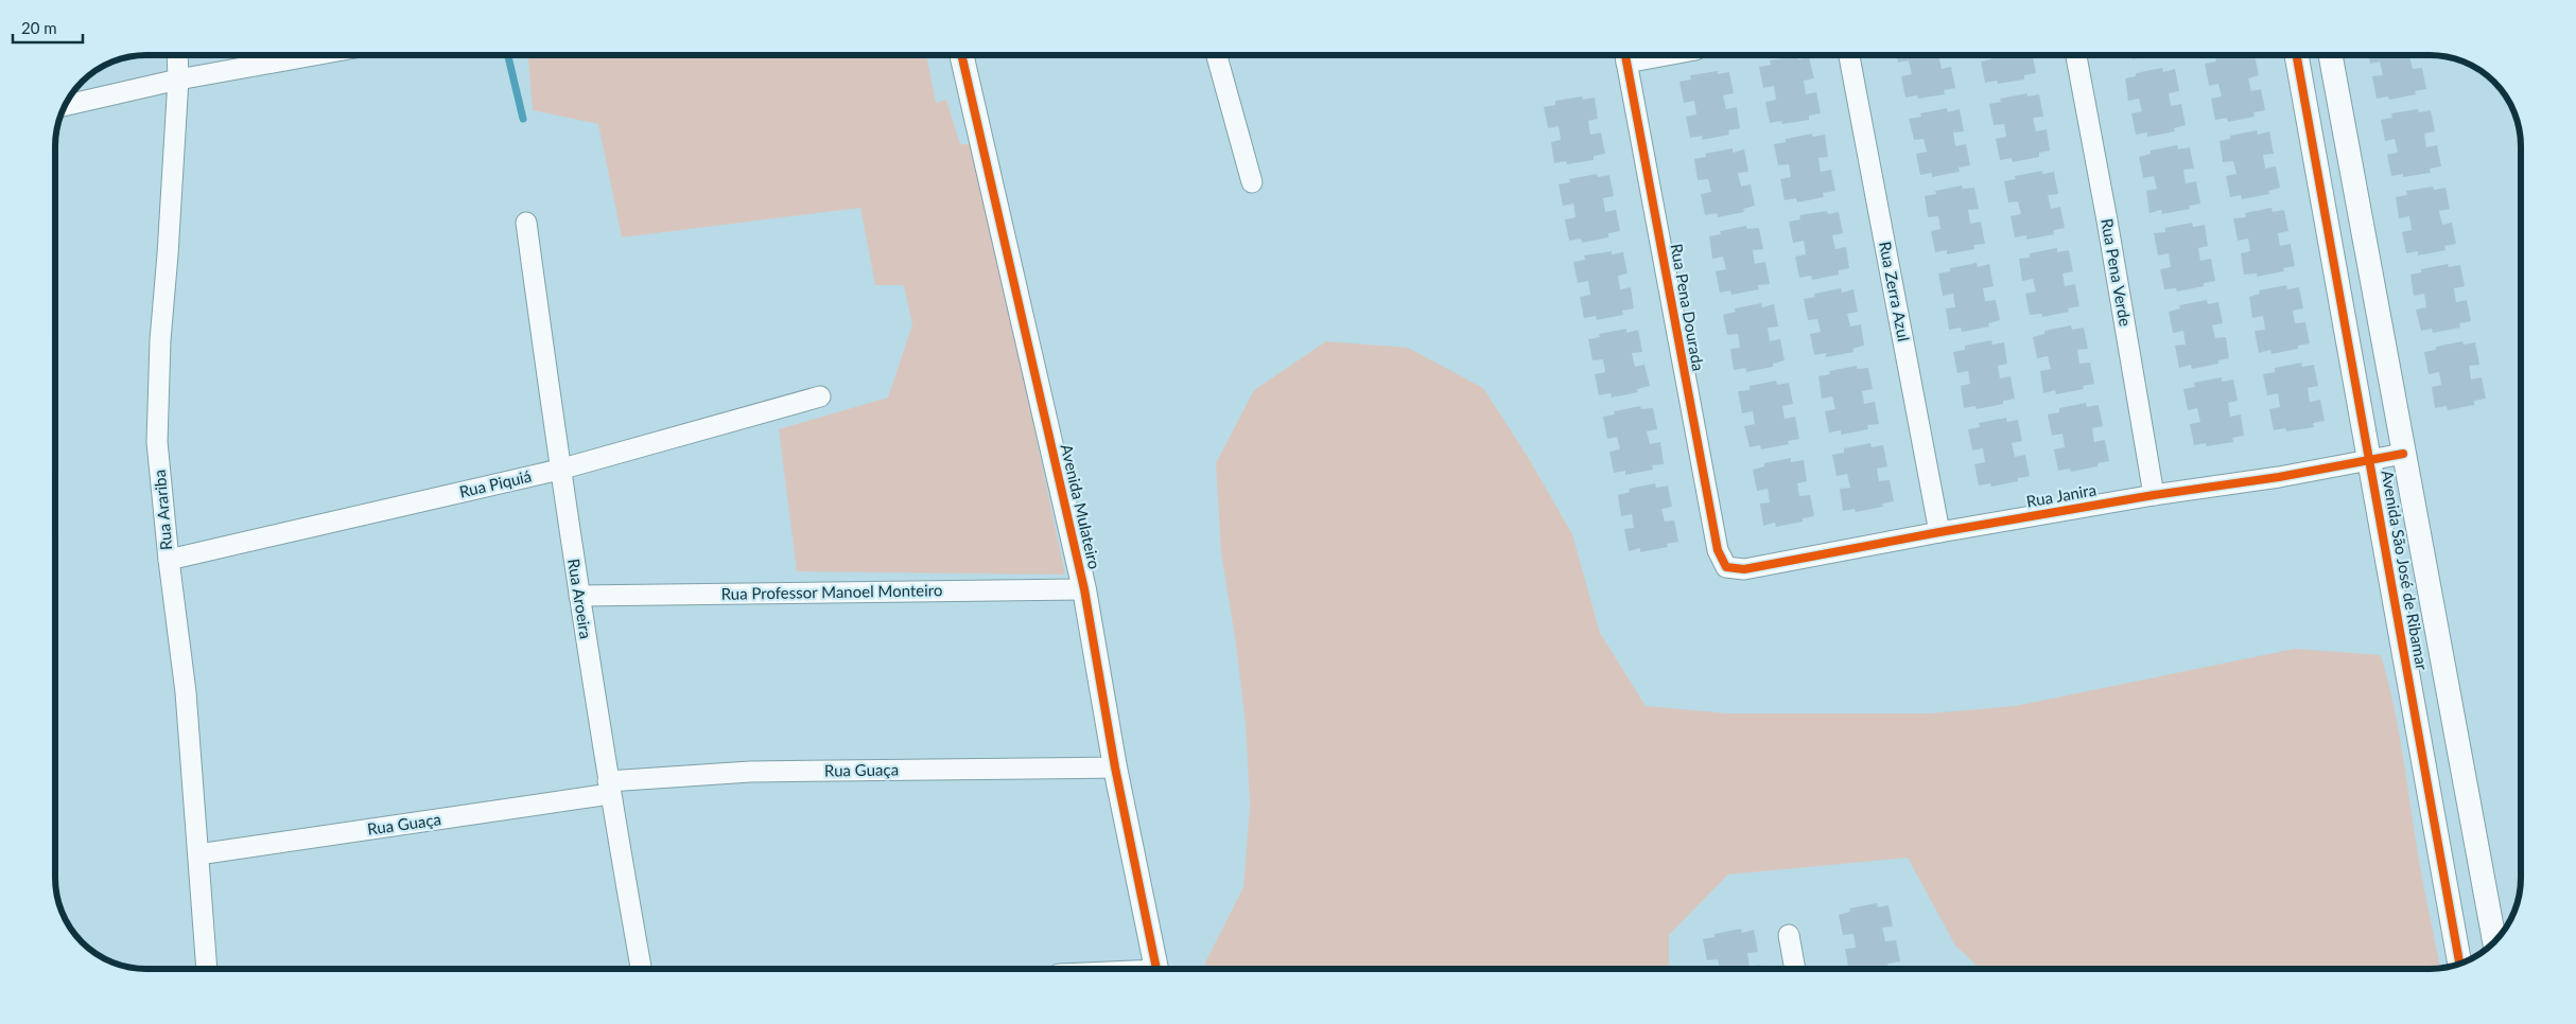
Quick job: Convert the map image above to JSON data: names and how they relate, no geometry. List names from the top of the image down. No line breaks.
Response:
{"streets":{"street":["Rua Pena Verde","Rua Zerra Azul","Rua Pena Dourada","Rua Piquiá","Rua Janira","Avenida Mulateiro","Rua Arariba","Avenida São José de Ribamar","Rua Professor Manoel Monteiro","Rua Aroeira","Rua Guaça"]},"crossings":[["Rua Pena Verde","Rua Janira"],["Rua Zerra Azul","Rua Janira"],["Rua Pena Dourada","Rua Janira"],["Rua Piquiá","Rua Arariba"],["Rua Piquiá","Rua Aroeira"],["Rua Janira","Avenida São José de Ribamar"],["Avenida Mulateiro","Rua Professor Manoel Monteiro"],["Avenida Mulateiro","Rua Guaça"],["Rua Arariba","Rua Guaça"],["Rua Professor Manoel Monteiro","Rua Aroeira"],["Rua Aroeira","Rua Guaça"]],"scale_bar":"20 m"}
